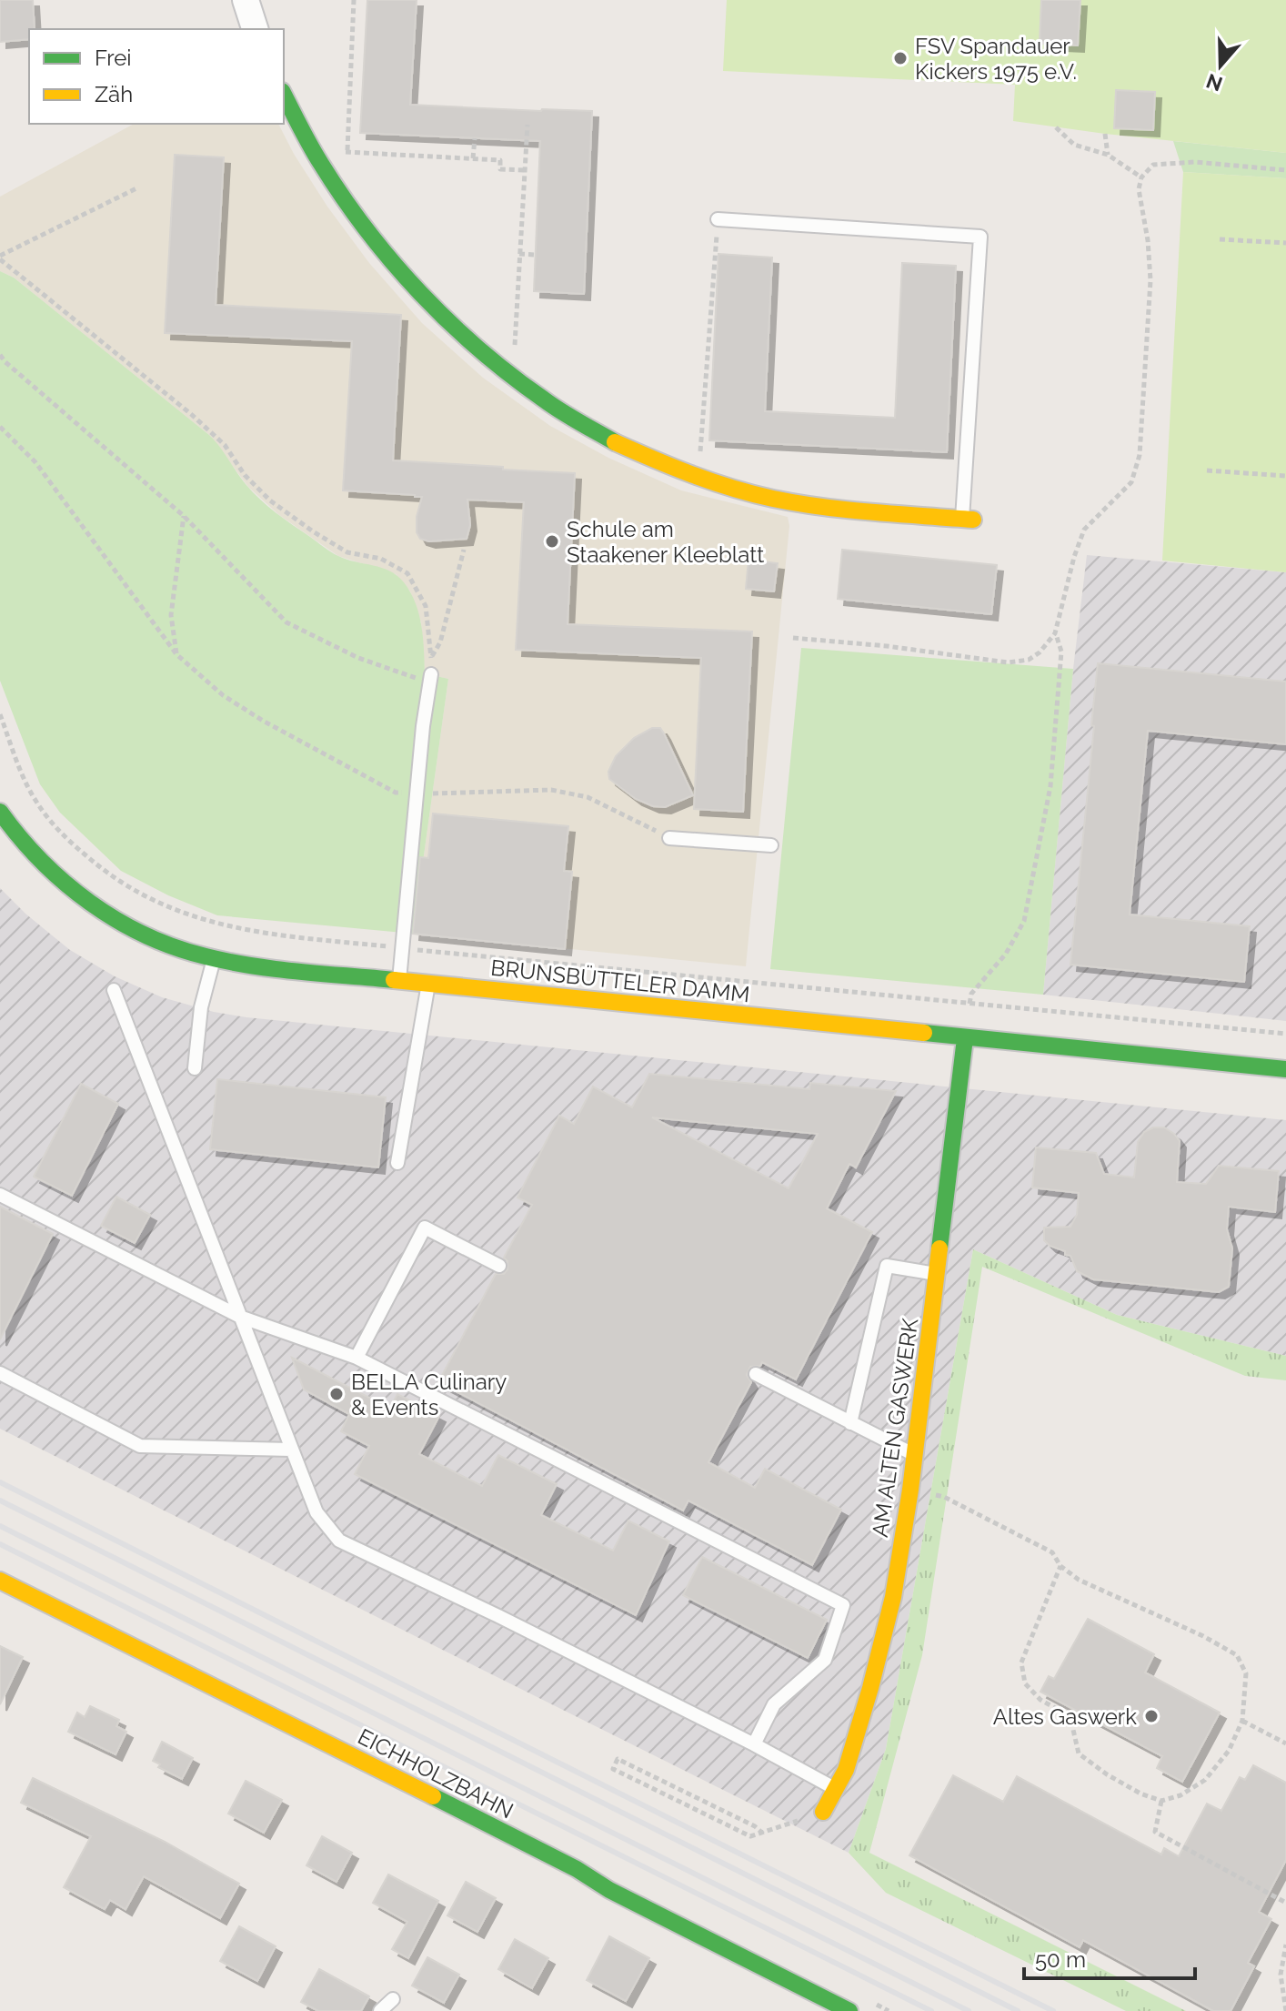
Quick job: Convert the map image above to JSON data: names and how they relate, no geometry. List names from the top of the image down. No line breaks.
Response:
{"streets":{"street":["BRUNSBÜTTELER DAMM","AM ALTEN GASWERK","EICHHOLZBAHN"]},"crossings":[["BRUNSBÜTTELER DAMM","AM ALTEN GASWERK"]],"places":["FSV Spandauer Kickers 1975 e.V.","Schule am Staakener Kleeblatt","BELLA Culinary & Events","Altes Gaswerk"],"legend":["Frei","Zäh"],"scale_bar":"50 m","north":"bottom"}
